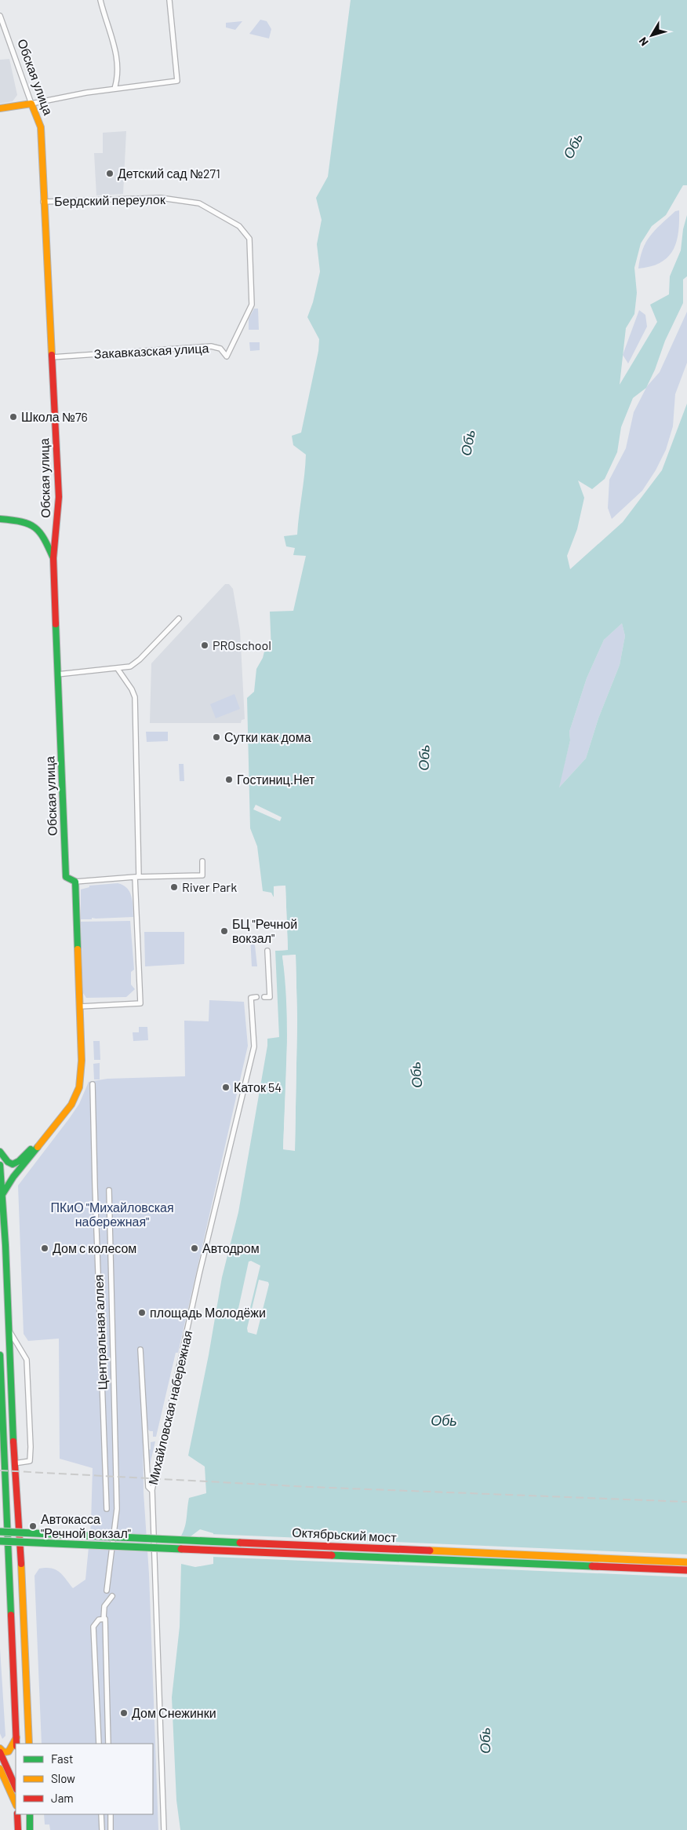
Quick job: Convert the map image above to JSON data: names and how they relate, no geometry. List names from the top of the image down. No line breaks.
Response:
{"streets":{"main road":["Обская улица","Октябрьский мост"],"street":["Бердский переулок","Закавказская улица","Центральная аллея","Михайловская набережная"]},"crossings":[["Обская улица","Бердский переулок"],["Обская улица","Закавказская улица"],["Бердский переулок","Закавказская улица"]],"water":["Обь"],"parks":["ПКиО \"Михайловская набережная\""],"places":["Детский сад №271","Школа №76","PROschool","Сутки как дома","Гостиниц.Нет","River Park","БЦ \"Речной вокзал\"","Каток 54","Дом с колесом","Автодром","площадь Молодёжи","Автокасса \"Речной вокзал\"","Дом Снежинки"],"legend":["Fast","Slow","Jam"],"north":"bottom left"}
